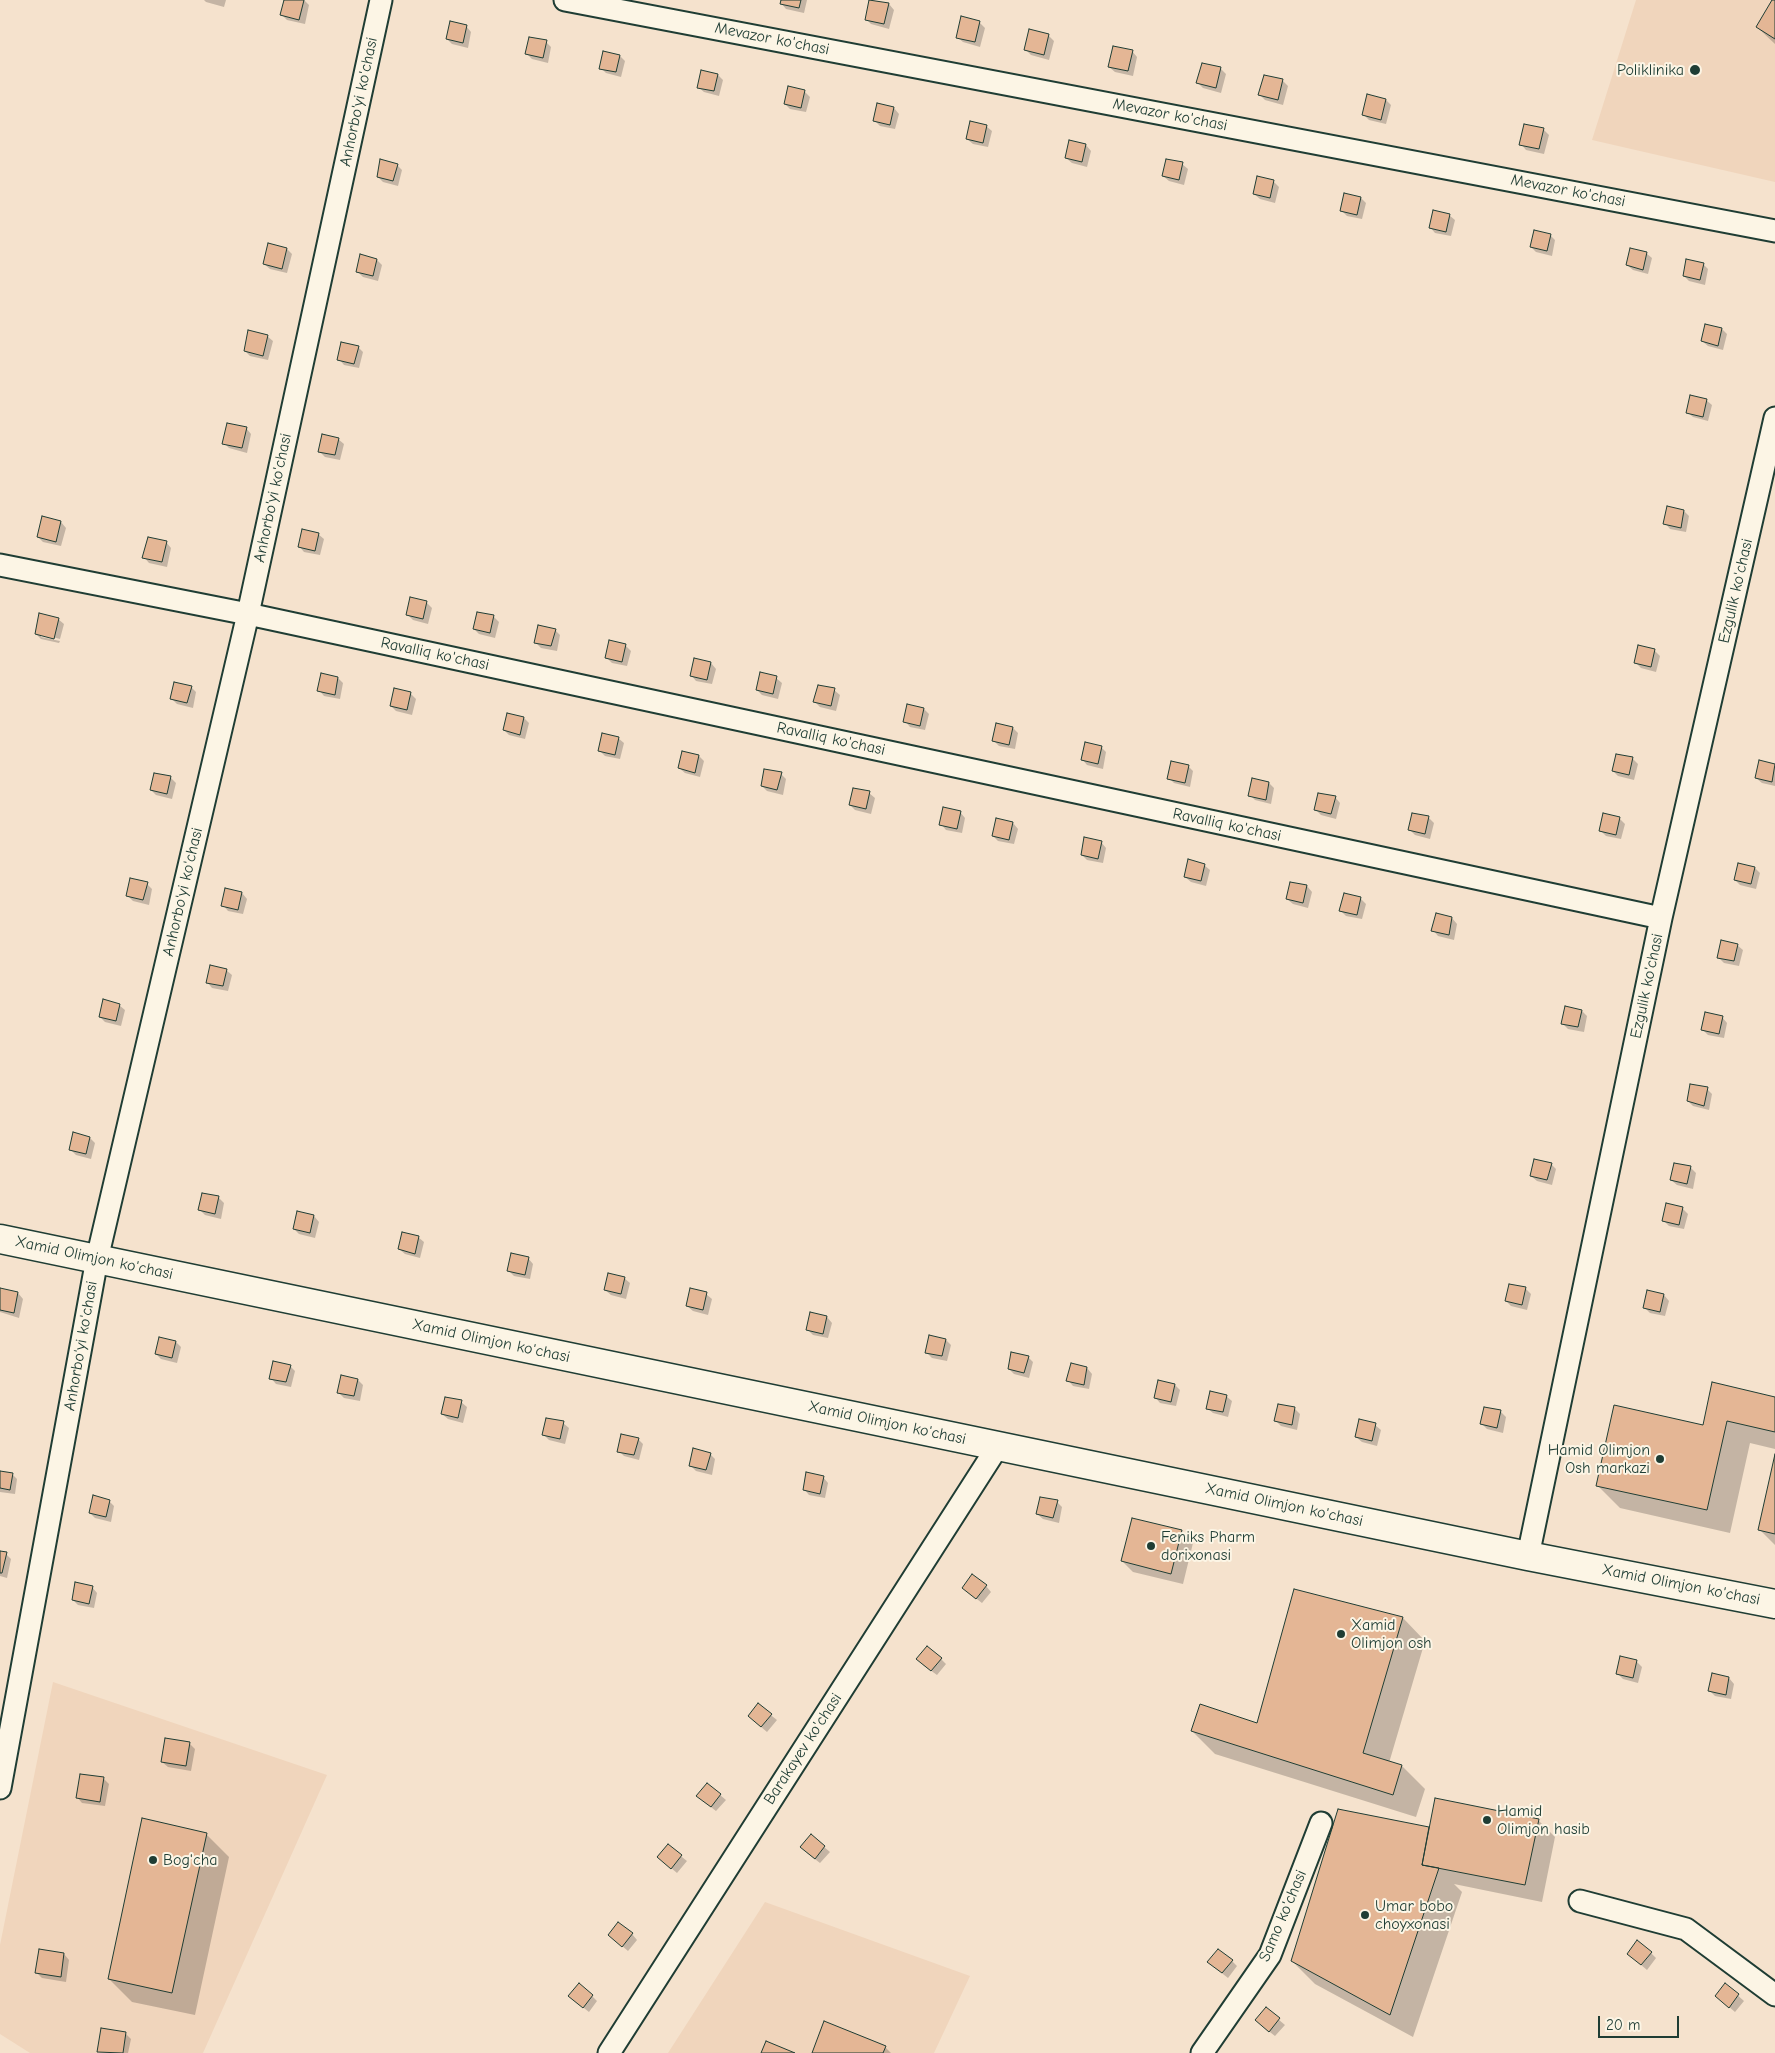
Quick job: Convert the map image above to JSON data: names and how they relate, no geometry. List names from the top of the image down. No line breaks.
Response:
{"streets":{"main road":["Xamid Olimjon ko'chasi"],"street":["Mevazor ko'chasi","Anhorbo'yi ko'chasi","Ezgulik ko'chasi","Ravalliq ko'chasi","Barakayev ko'chasi","Samo ko'chasi"]},"crossings":[["Anhorbo'yi ko'chasi","Ravalliq ko'chasi"],["Anhorbo'yi ko'chasi","Xamid Olimjon ko'chasi"],["Ezgulik ko'chasi","Ravalliq ko'chasi"],["Ezgulik ko'chasi","Xamid Olimjon ko'chasi"],["Xamid Olimjon ko'chasi","Barakayev ko'chasi"]],"places":["Poliklinika","Hamid Olimjon Osh markazi","Feniks Pharm dorixonasi","Xamid Olimjon osh","Hamid Olimjon hasib","Bog'cha","Umar bobo choyxonasi"],"scale_bar":"20 m"}
